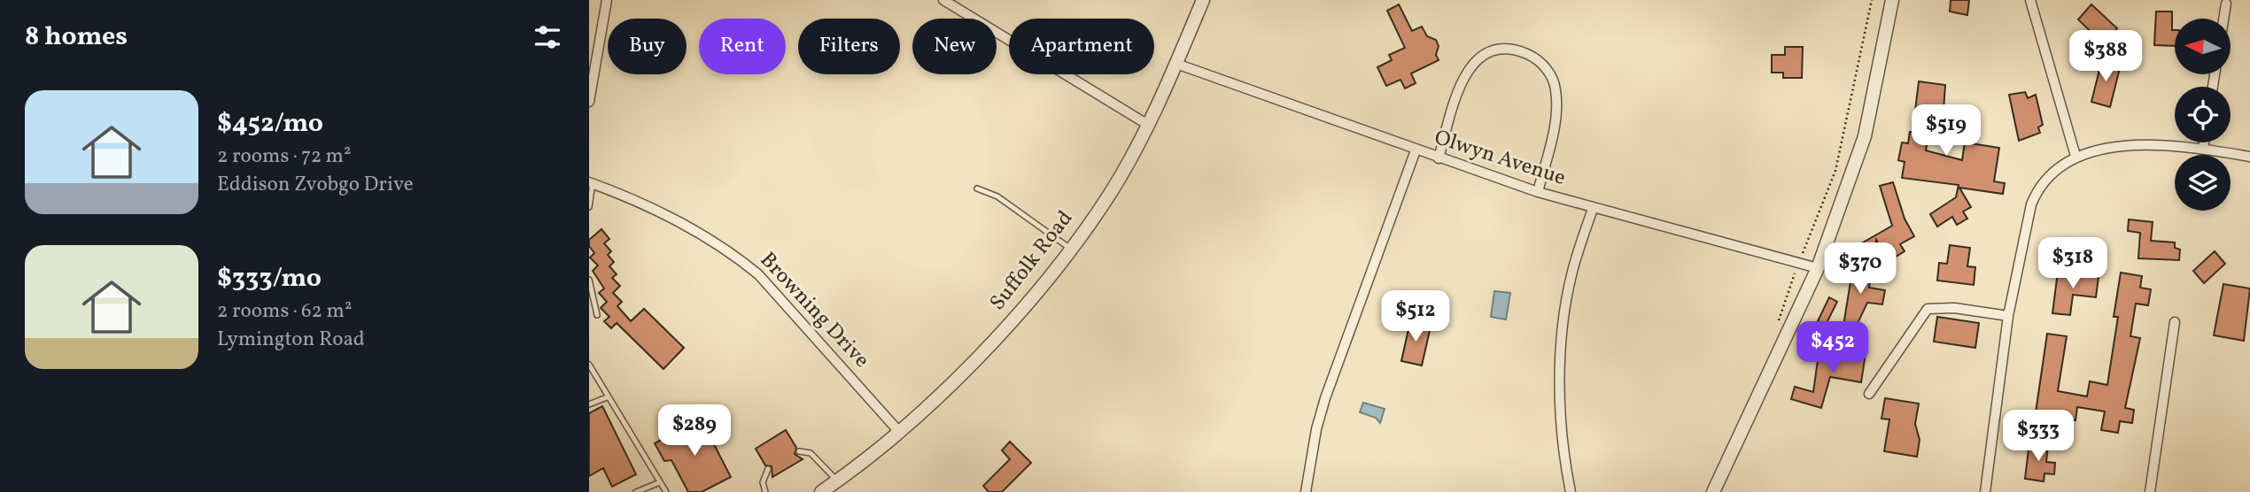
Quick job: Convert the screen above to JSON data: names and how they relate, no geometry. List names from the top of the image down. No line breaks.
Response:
{"streets":{"street":["Olwyn Avenue","Suffolk Road","Browning Drive"]},"crossings":[["Olwyn Avenue","Suffolk Road"],["Suffolk Road","Browning Drive"]],"north":"left","page":{"heading":"8 homes","chip":["Buy","Rent","Filters","New","Apartment"],"price":["$388","$519","$318","$370","$512","$452","$289","$333"],"list":[{"name":"$452/mo","note":"2 rooms · 72 m² · Eddison Zvobgo Drive"},{"name":"$333/mo","note":"2 rooms · 62 m² · Lymington Road"}]}}
